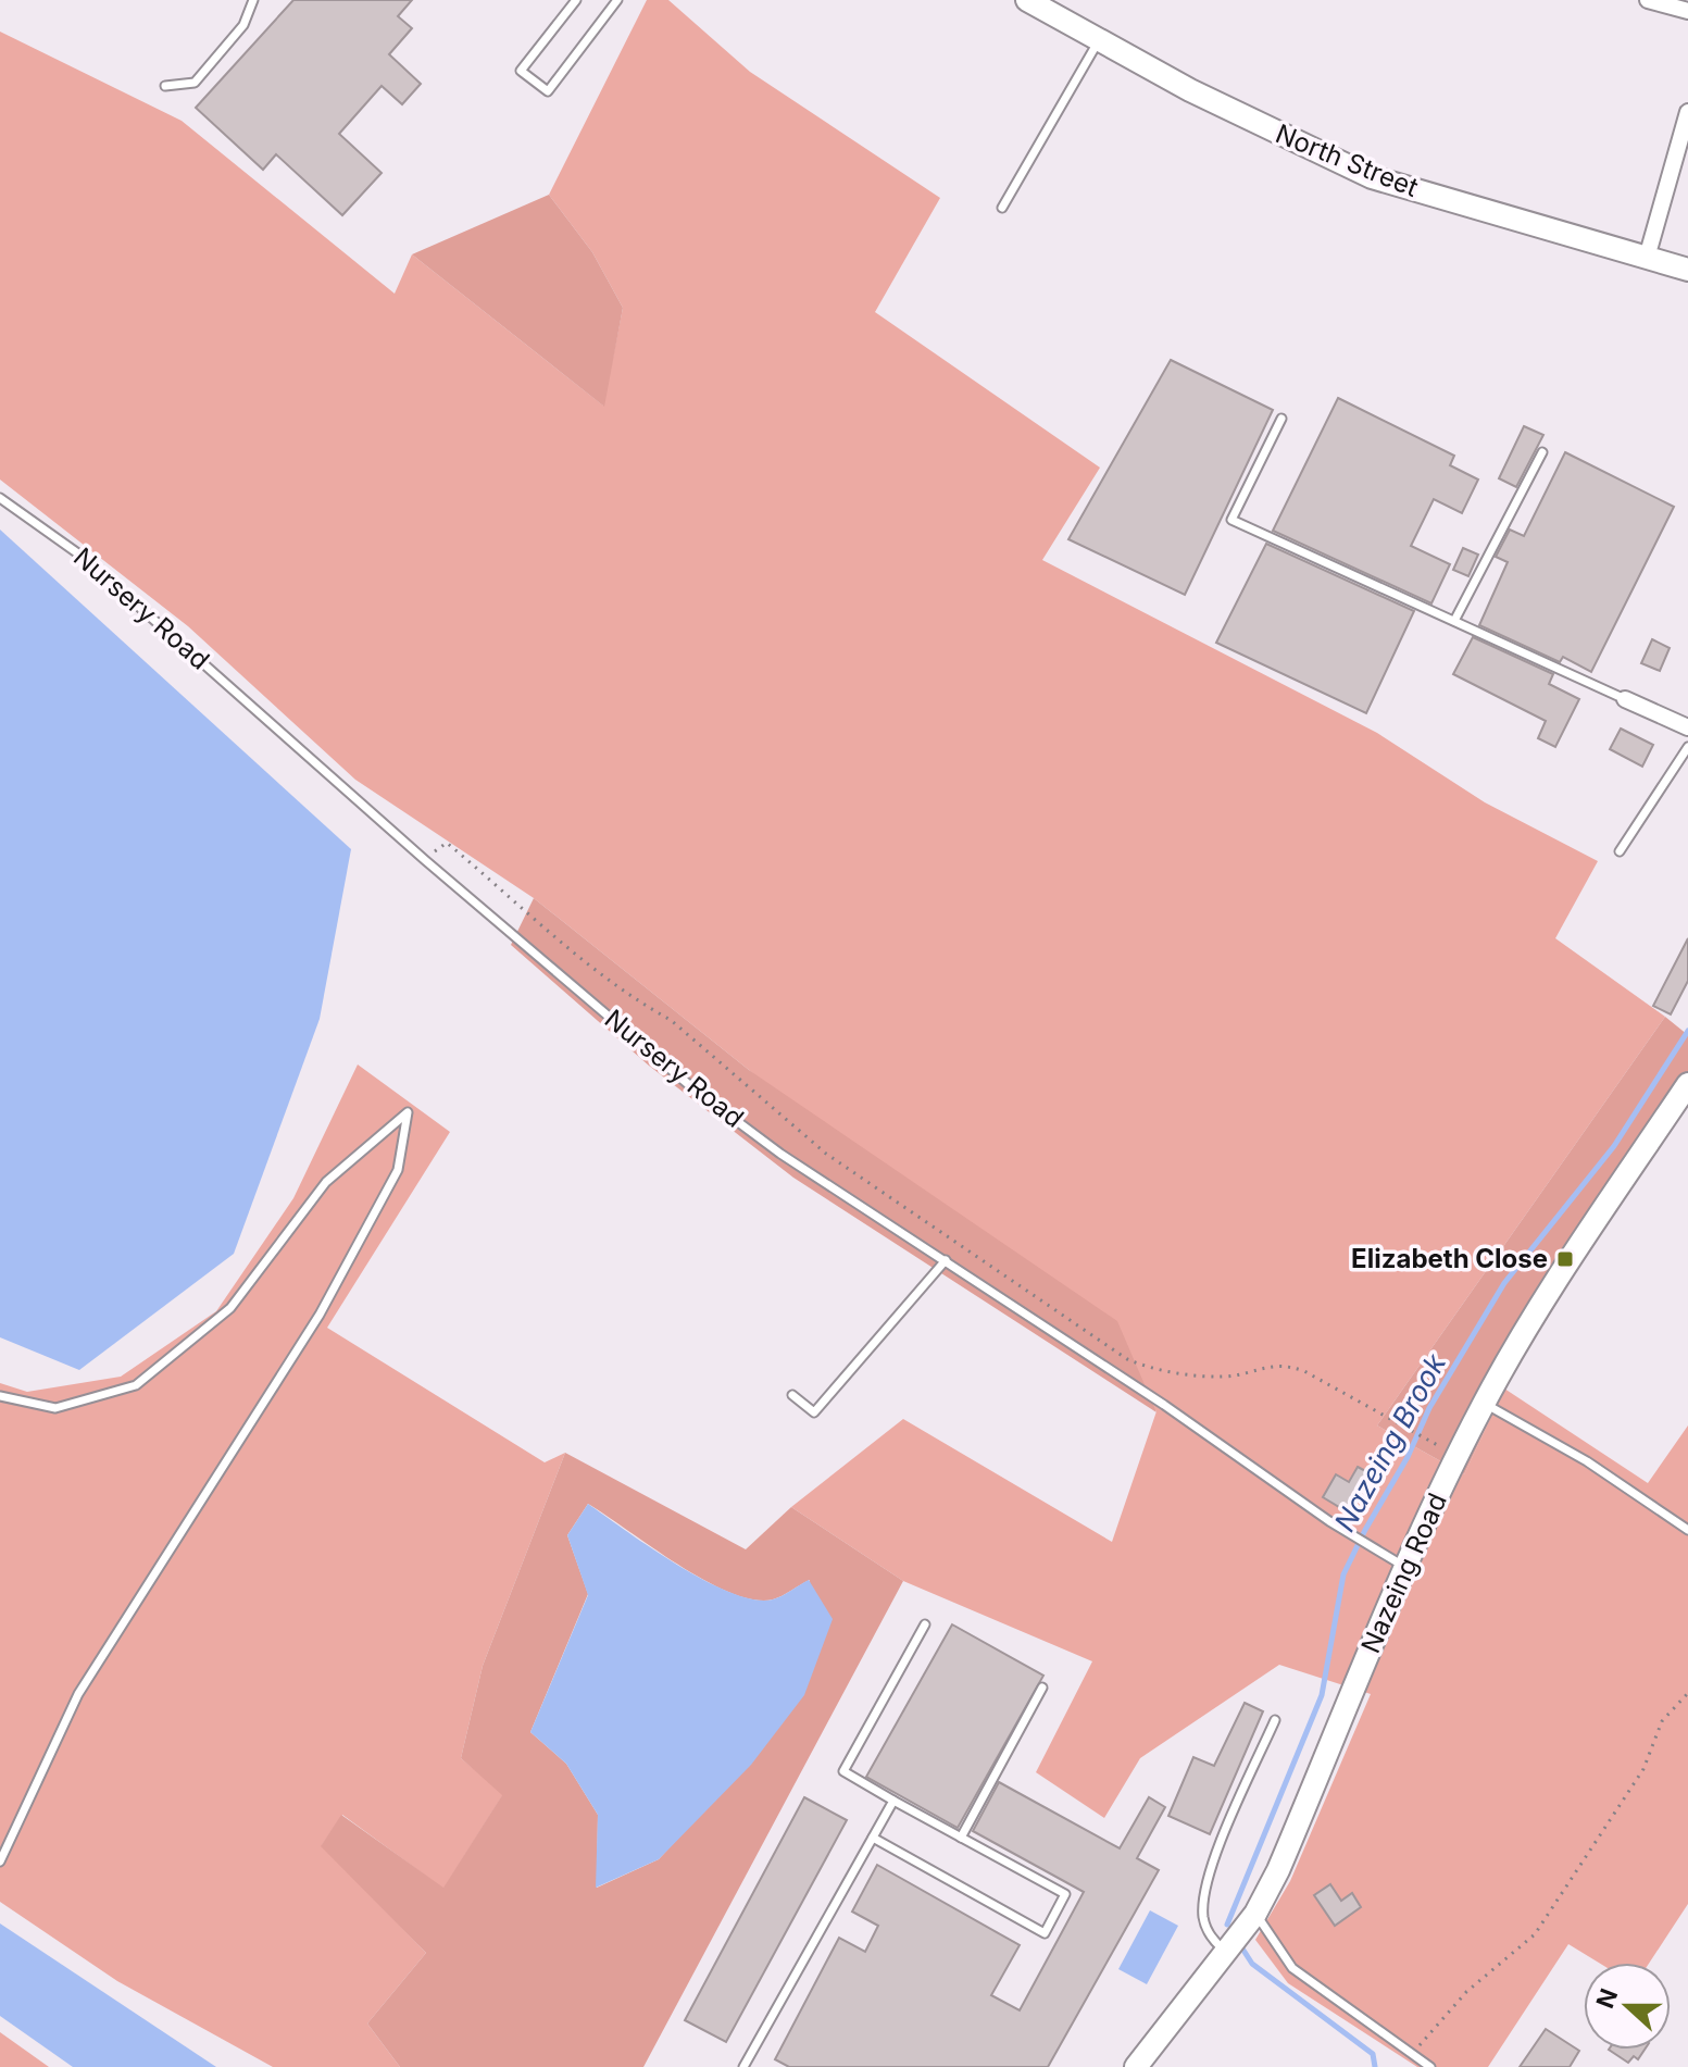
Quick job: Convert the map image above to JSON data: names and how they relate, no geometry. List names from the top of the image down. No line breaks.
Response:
{"streets":{"main road":["North Street","Nazeing Road"],"lane":["Nursery Road"]},"crossings":[["Nursery Road","Nazeing Road"]],"water":["Nazeing Brook"],"places":{"transit":["Elizabeth Close"]},"north":"left"}
